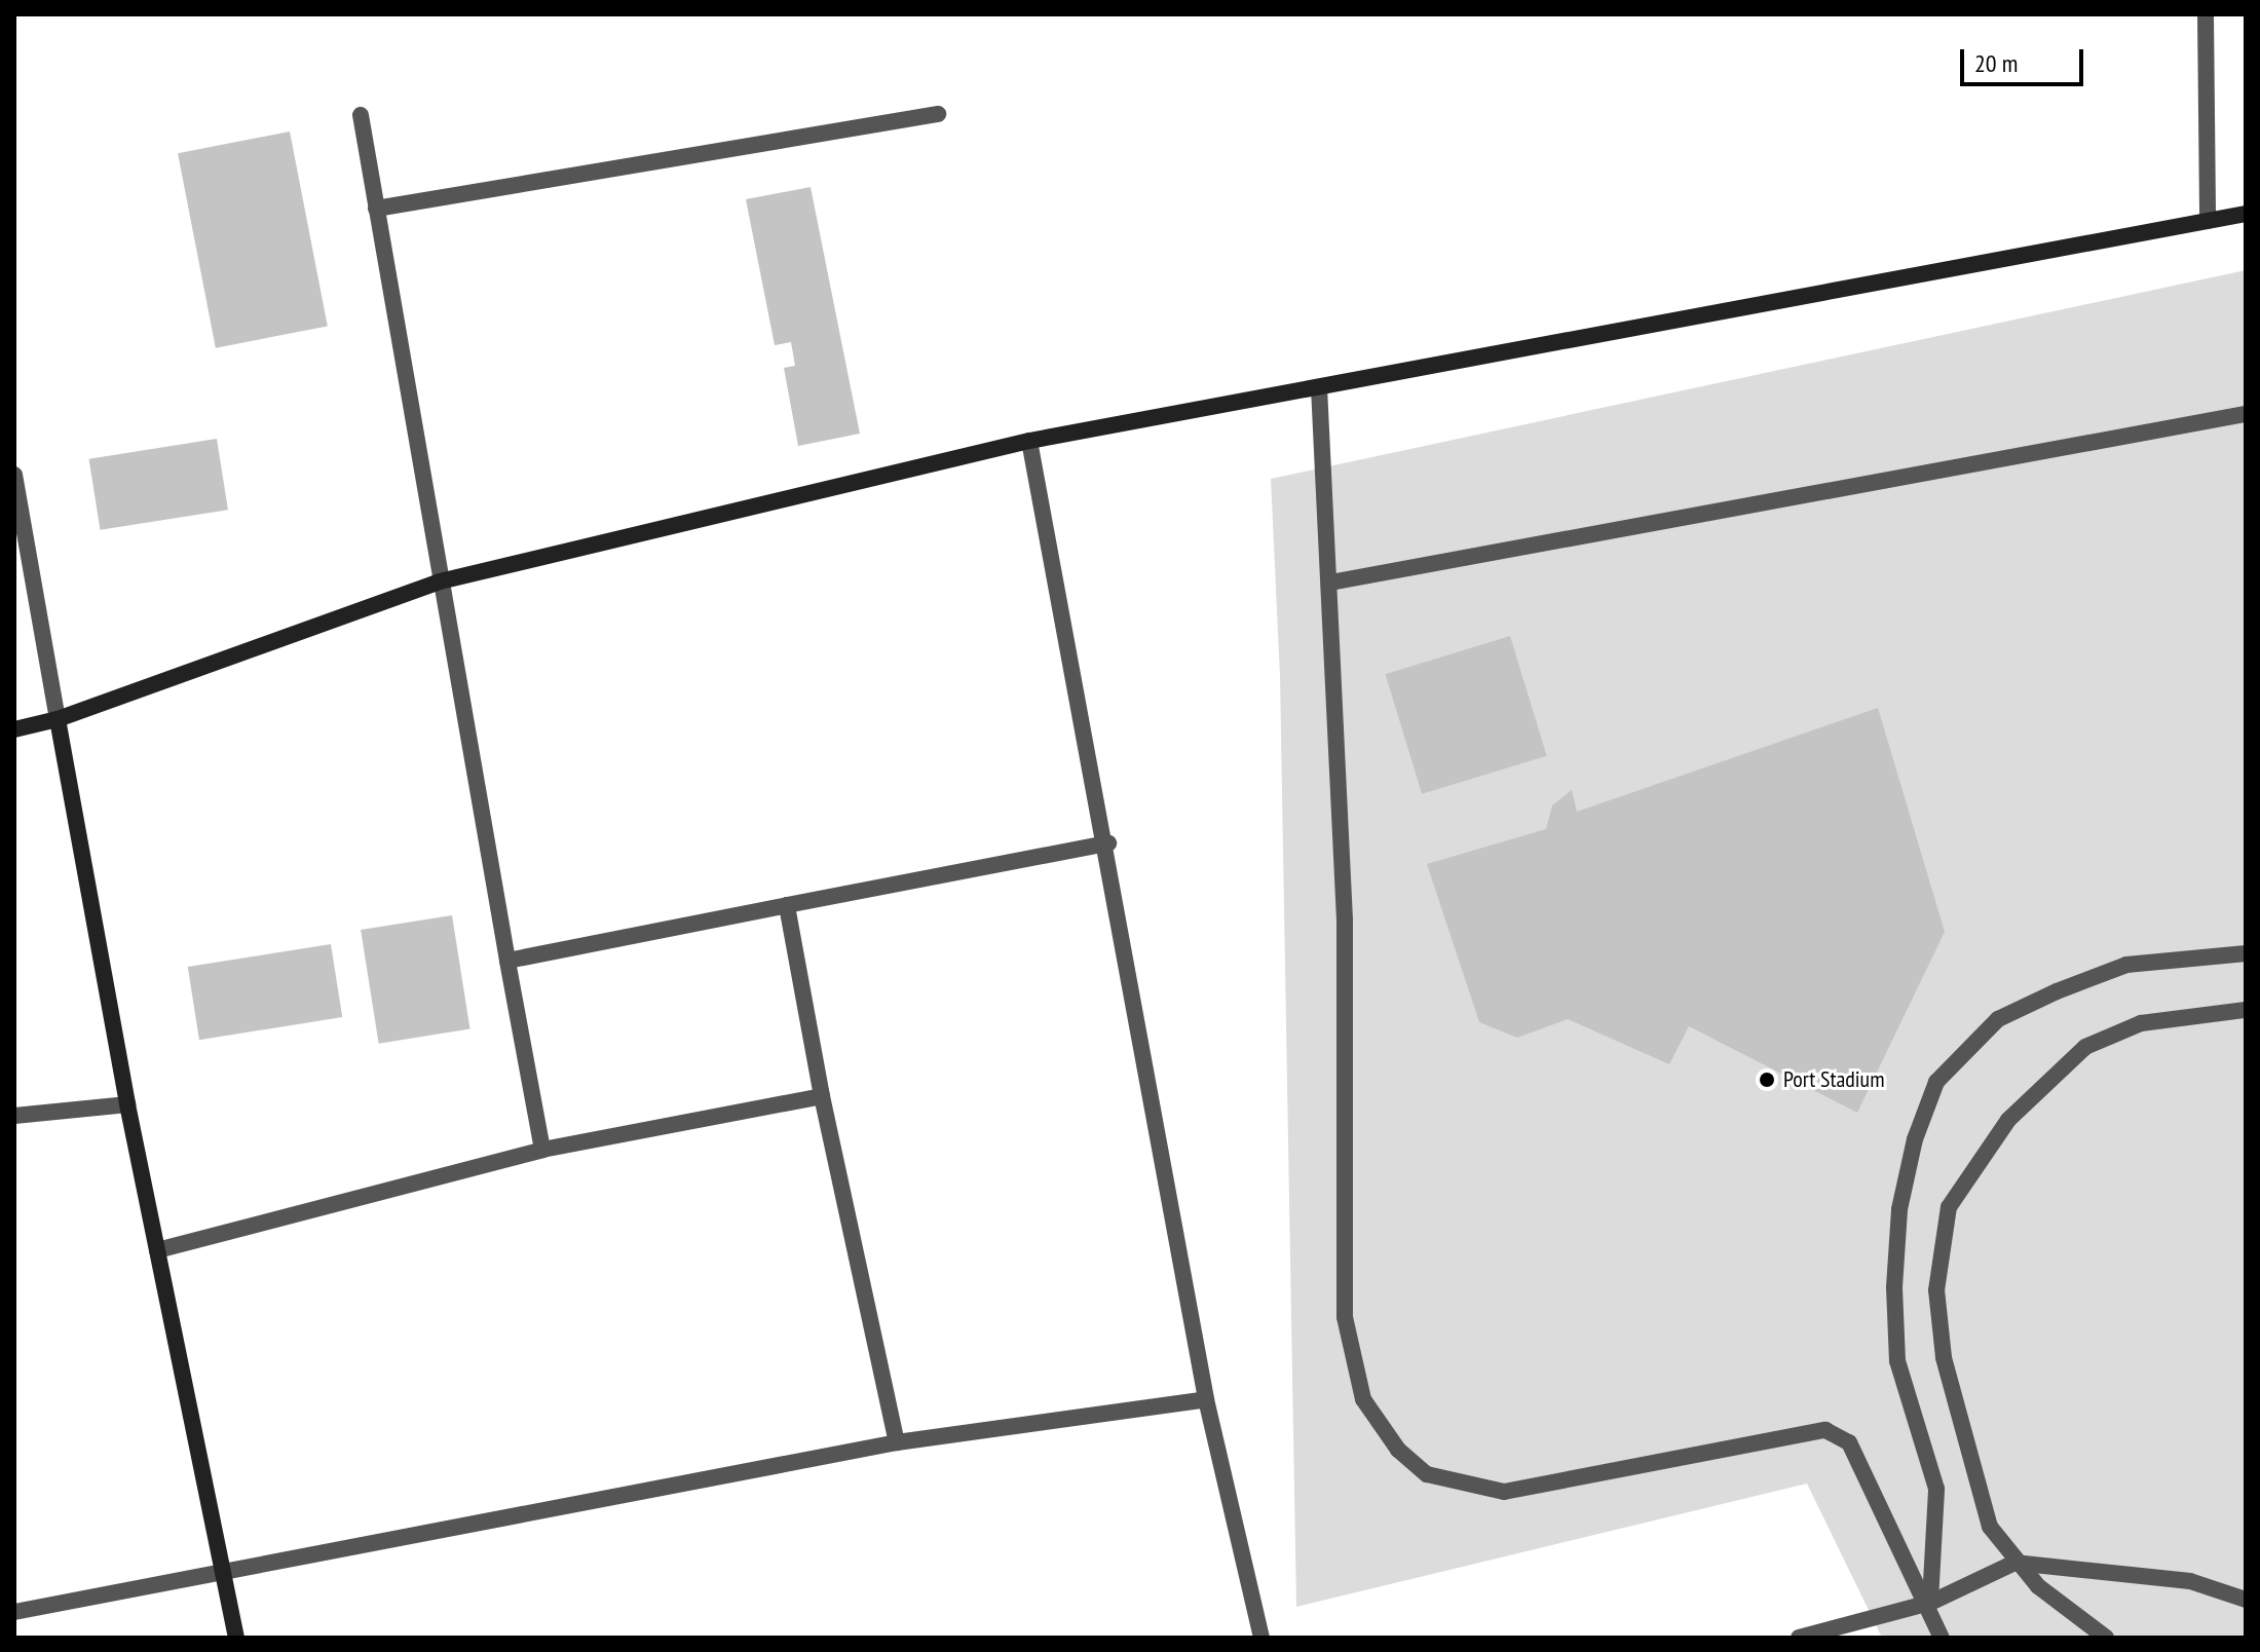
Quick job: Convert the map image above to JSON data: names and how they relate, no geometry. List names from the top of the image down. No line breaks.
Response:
{"places":["Port Stadium"],"scale_bar":"20 m"}
